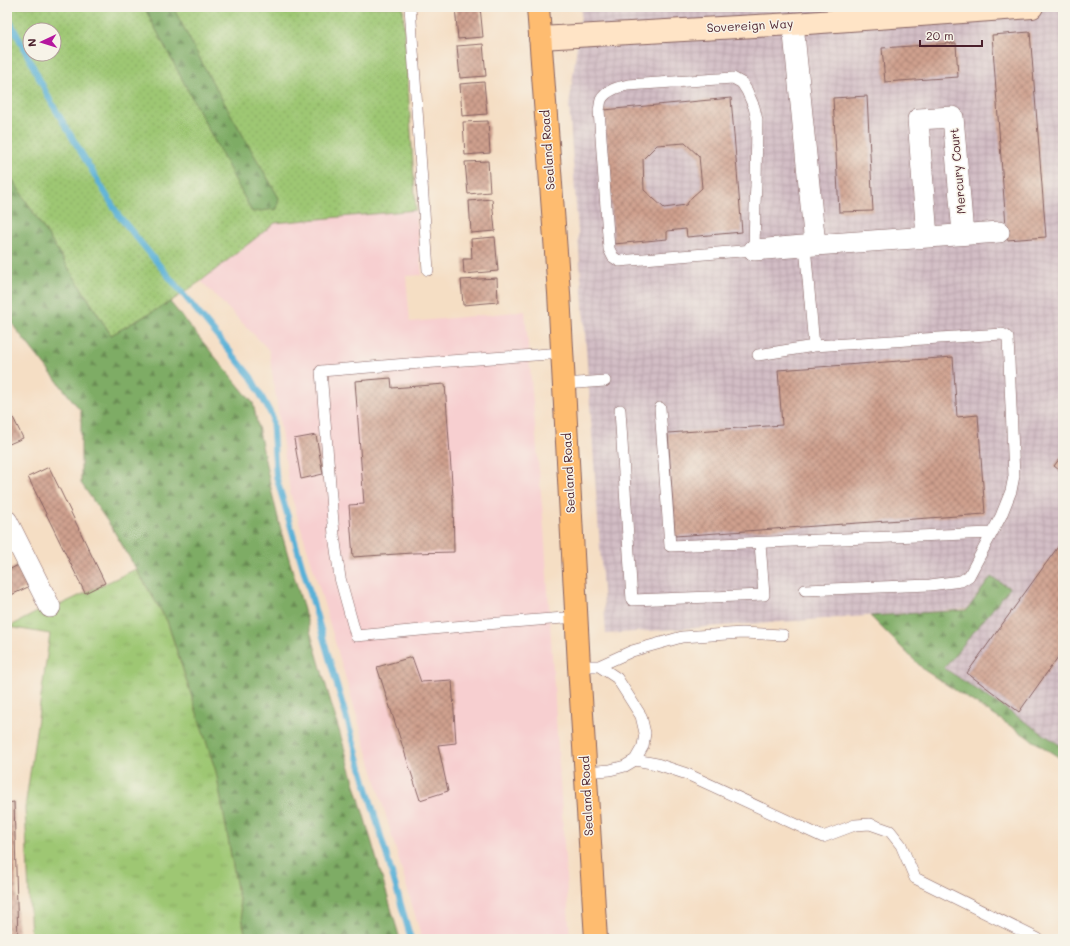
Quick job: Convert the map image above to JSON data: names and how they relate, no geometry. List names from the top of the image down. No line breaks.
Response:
{"streets":{"main road":["Sealand Road"],"street":["Sovereign Way","Mercury Court"]},"crossings":[["Sovereign Way","Sealand Road"]],"scale_bar":"20 m","north":"left"}
